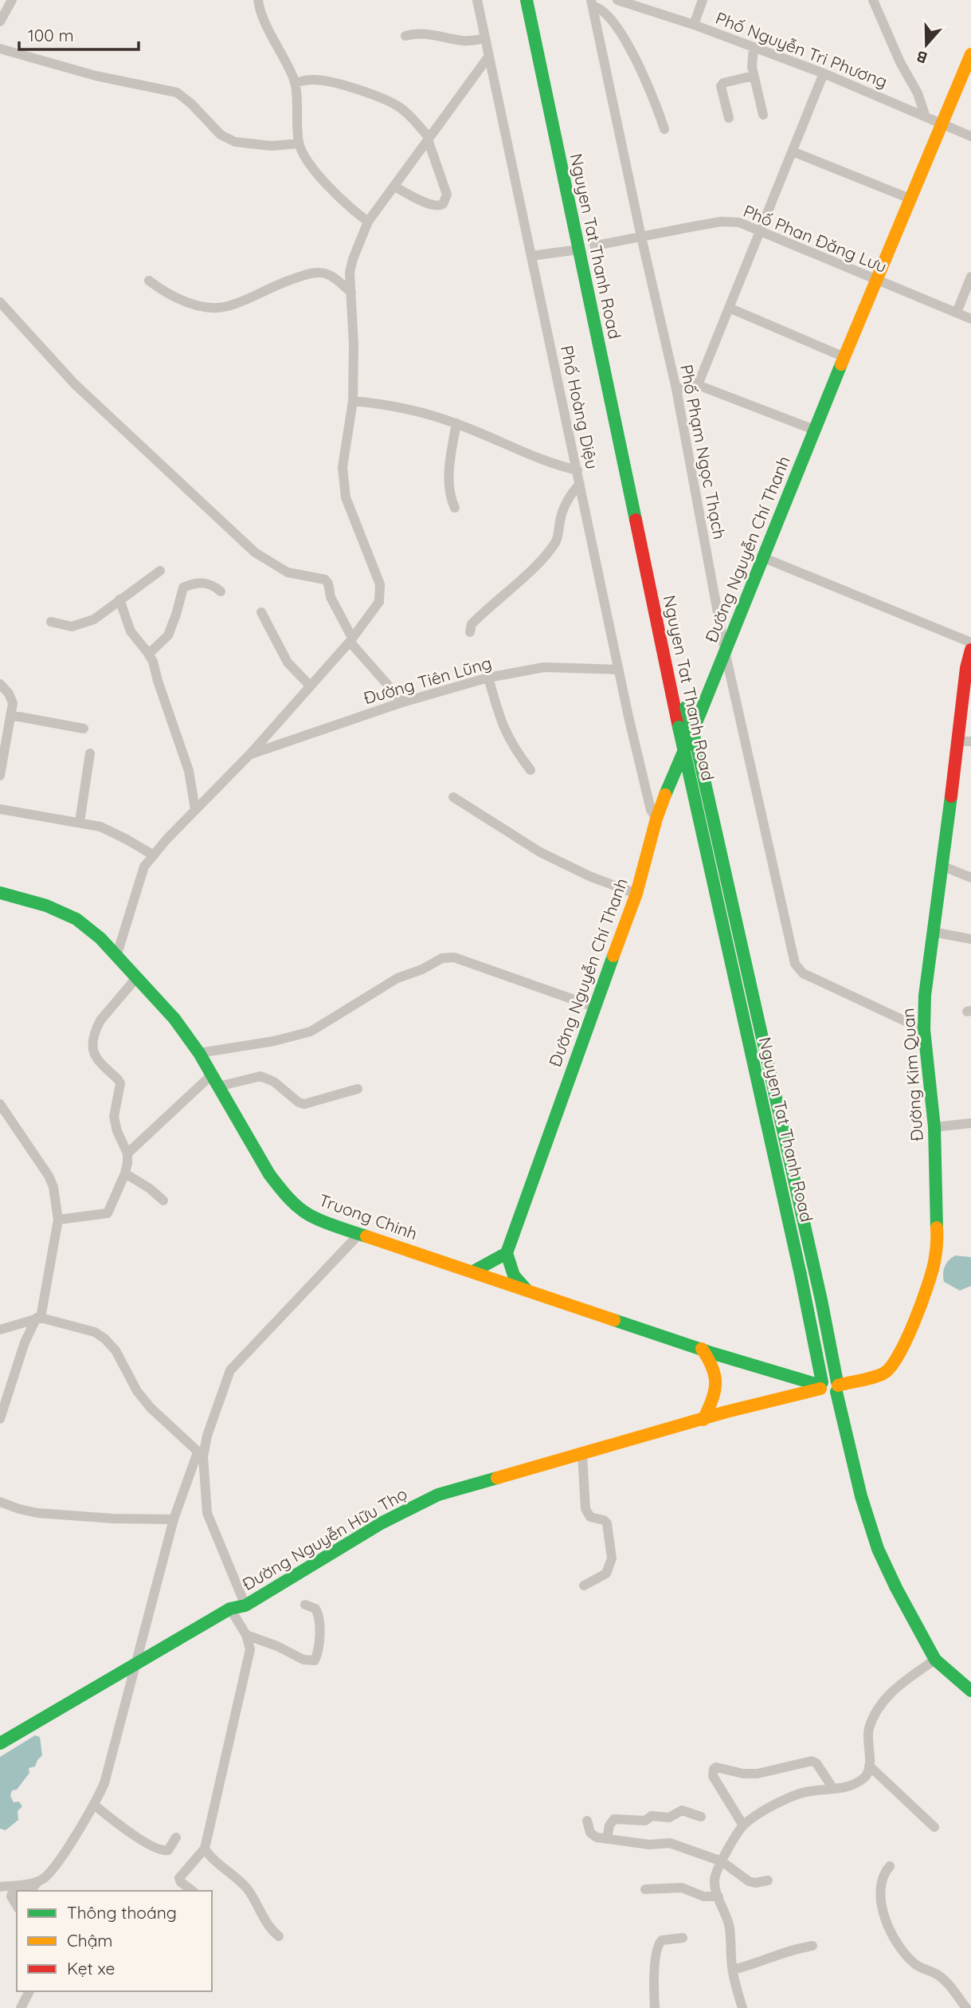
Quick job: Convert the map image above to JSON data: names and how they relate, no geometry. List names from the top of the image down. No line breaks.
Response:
{"streets":{"main road":["Nguyen Tat Thanh Road","Đường Nguyễn Chí Thanh","Đường Kim Quan","Truong Chinh","Đường Nguyễn Hữu Thọ"],"street":["Phố Nguyễn Tri Phương","Phố Phan Đăng Lưu","Phố Hoàng Diệu","Phố Phạm Ngọc Thạch","Đường Tiên Lũng"]},"crossings":[["Phố Nguyễn Tri Phương","Đường Nguyễn Chí Thanh"],["Phố Phan Đăng Lưu","Phố Phạm Ngọc Thạch"],["Phố Phan Đăng Lưu","Đường Nguyễn Chí Thanh"],["Nguyen Tat Thanh Road","Đường Kim Quan"],["Nguyen Tat Thanh Road","Truong Chinh"],["Nguyen Tat Thanh Road","Đường Nguyễn Hữu Thọ"],["Phố Hoàng Diệu","Đường Nguyễn Chí Thanh"],["Phố Hoàng Diệu","Đường Tiên Lũng"],["Phố Phạm Ngọc Thạch","Đường Nguyễn Chí Thanh"],["Phố Phạm Ngọc Thạch","Đường Kim Quan"],["Đường Kim Quan","Truong Chinh"],["Truong Chinh","Đường Nguyễn Hữu Thọ"]],"legend":["Thông thoáng","Chậm","Kẹt xe"],"scale_bar":"100 m","north":"bottom"}
